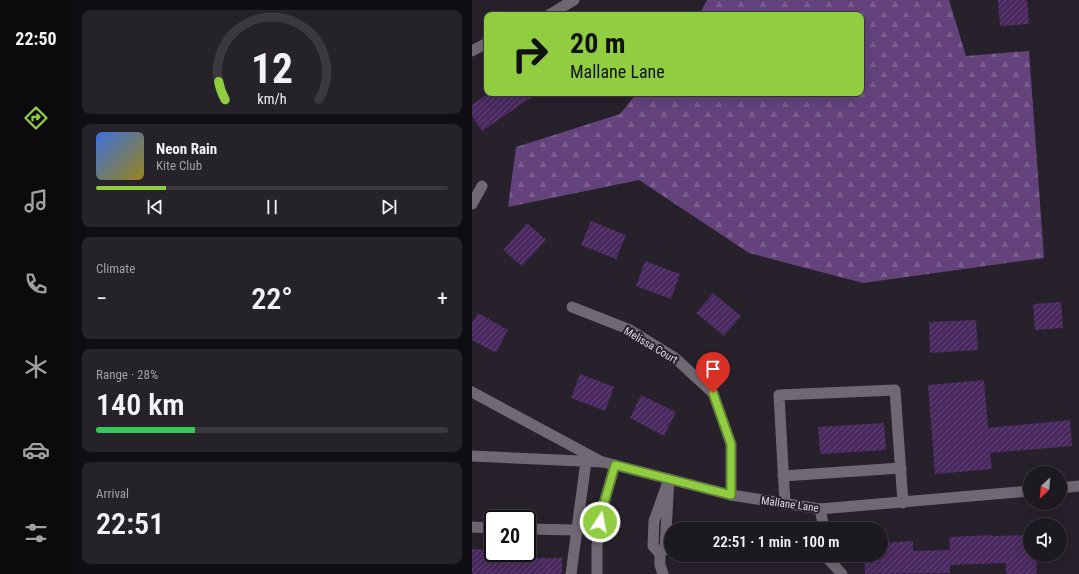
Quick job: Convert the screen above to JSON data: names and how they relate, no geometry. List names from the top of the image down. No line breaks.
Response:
{"streets":{"street":["Melissa Court","Mallane Lane"]},"crossings":[["Melissa Court","Mallane Lane"]],"north":"bottom left","page":{"tabs":"22:50","turn":["20 m","Mallane Lane"],"song":["Neon Rain","Kite Club"],"tile":["Climate",["Range · 28%","140 km"],["Arrival","22:51"]],"heat":["−","22°","+"],"limit":"20","trip":"22:51 · 1 min · 100 m","gauge":["12","km/h"]}}
